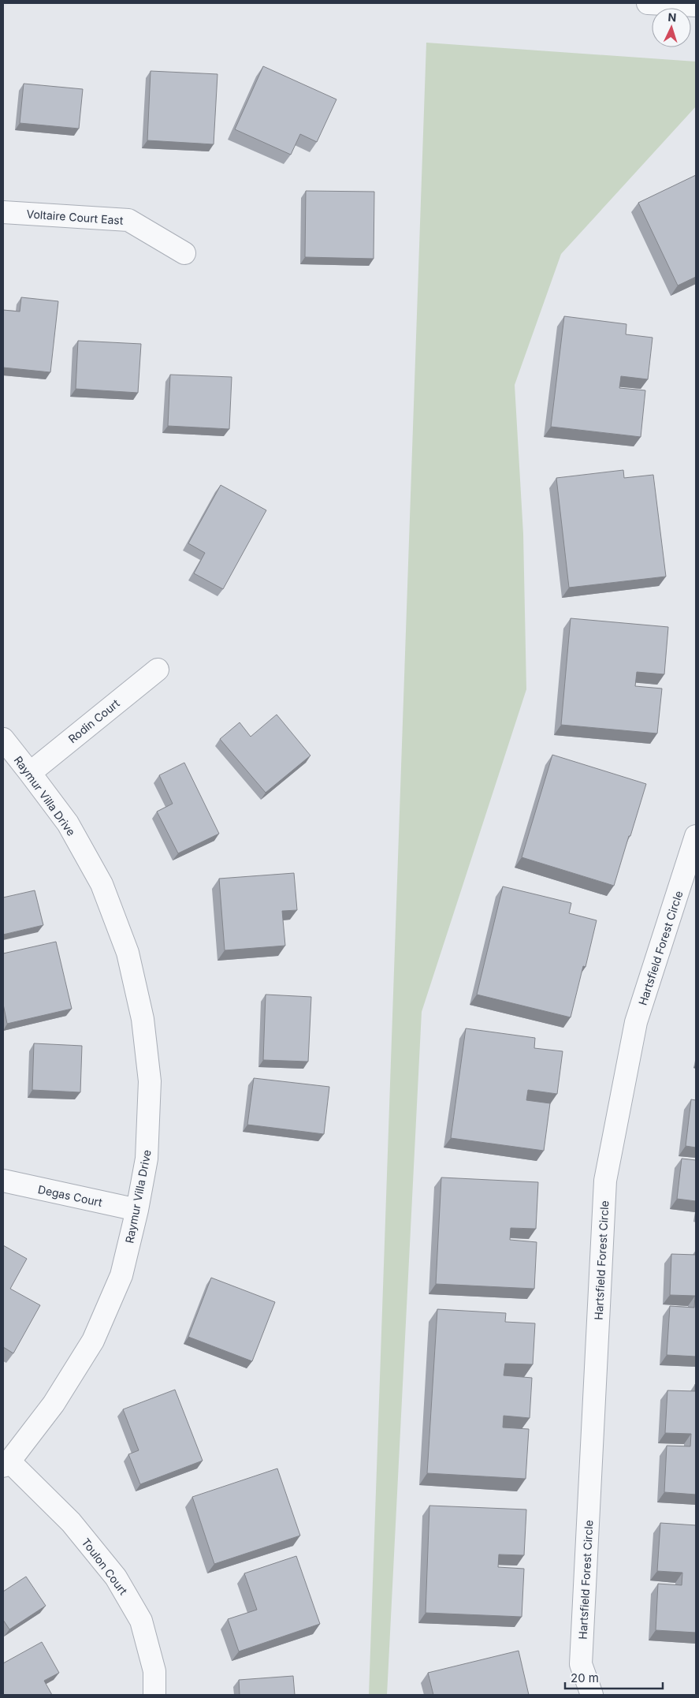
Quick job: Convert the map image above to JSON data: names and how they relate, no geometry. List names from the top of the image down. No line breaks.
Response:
{"streets":{"street":["Voltaire Court East","Rodin Court","Raymur Villa Drive","Hartsfield Forest Circle","Degas Court","Toulon Court"]},"crossings":[["Rodin Court","Raymur Villa Drive"],["Raymur Villa Drive","Degas Court"],["Raymur Villa Drive","Toulon Court"]],"scale_bar":"20 m","north":"top"}
